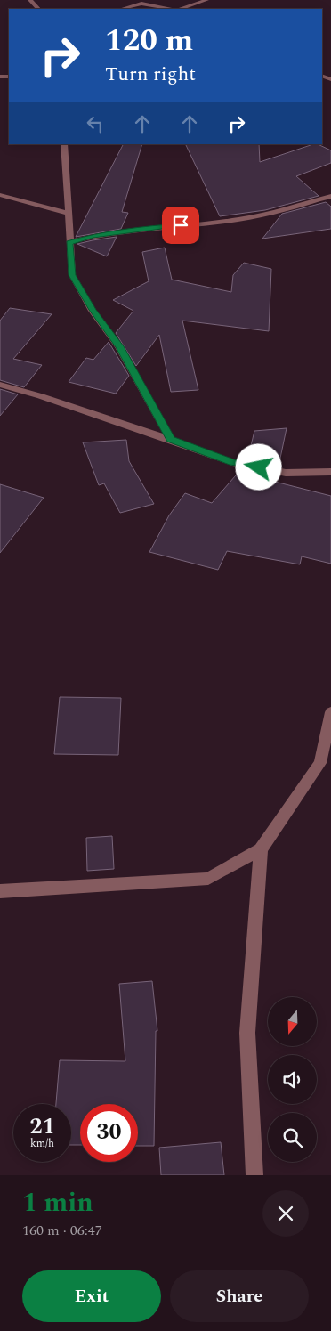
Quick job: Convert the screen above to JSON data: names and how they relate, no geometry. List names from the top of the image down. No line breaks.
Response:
{"north":"bottom","page":{"turn":["120 m","Turn right"],"speed":"21 km/h","limit":"30","heading":["1 min","160 m · 06:47"],"buttons":["Exit","Share"]}}
